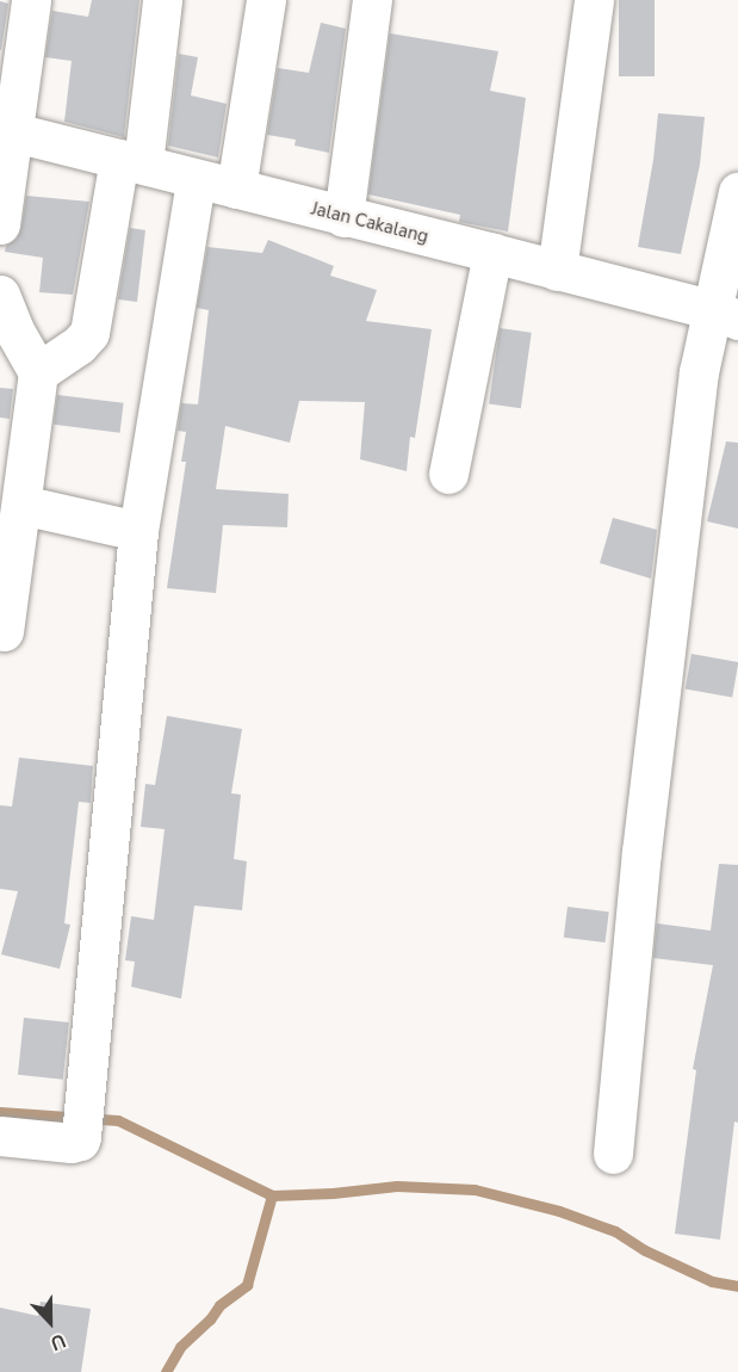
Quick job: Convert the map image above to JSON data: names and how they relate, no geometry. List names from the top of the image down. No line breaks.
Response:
{"streets":{"street":["Jalan Cakalang"]},"north":"bottom"}
